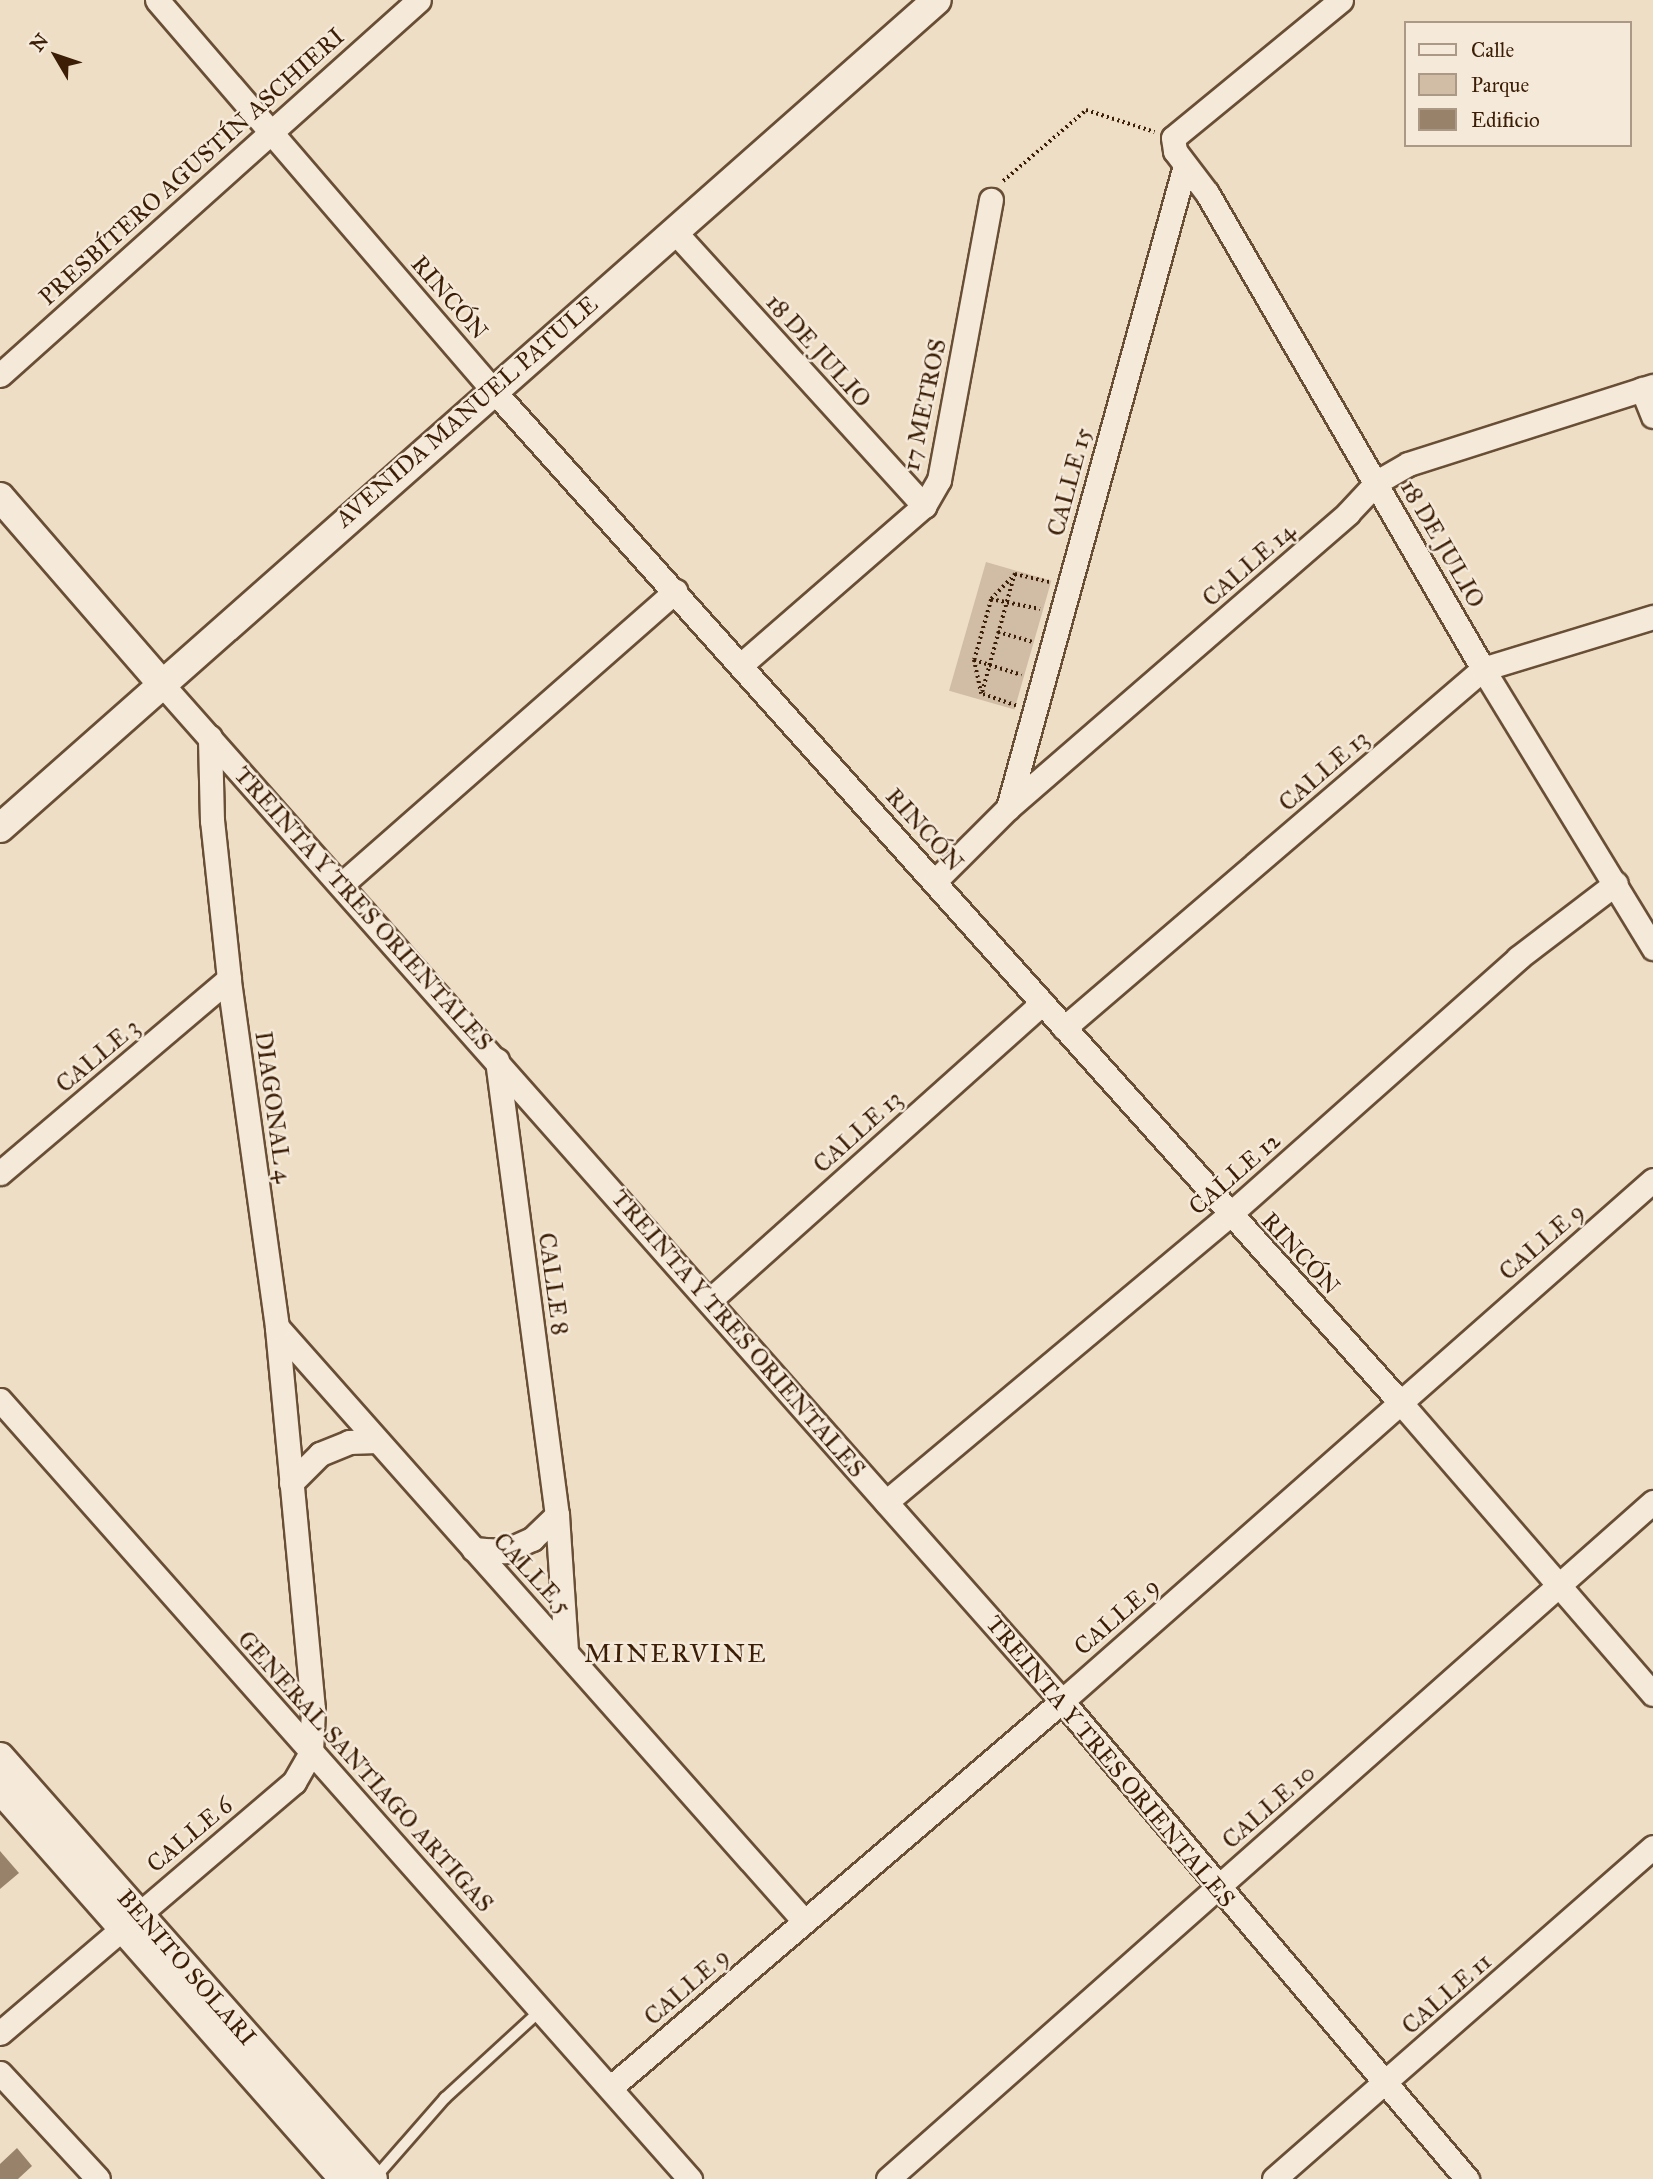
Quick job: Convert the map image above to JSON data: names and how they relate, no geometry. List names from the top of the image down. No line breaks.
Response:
{"streets":{"street":["PRESBÍTERO AGUSTÍN ASCHIERI","RINCÓN","18 DE JULIO","17 METROS","AVENIDA MANUEL PATULE","CALLE 15","CALLE 14","CALLE 13","TREINTA Y TRES ORIENTALES","CALLE 3","DIAGONAL 4","CALLE 12","CALLE 9","CALLE 8","CALLE 5","GENERAL SANTIAGO ARTIGAS","CALLE 10","CALLE 6","BENITO SOLARI","CALLE 11"]},"crossings":[["PRESBÍTERO AGUSTÍN ASCHIERI","RINCÓN"],["RINCÓN","17 METROS"],["RINCÓN","AVENIDA MANUEL PATULE"],["RINCÓN","CALLE 14"],["RINCÓN","CALLE 13"],["RINCÓN","CALLE 12"],["RINCÓN","CALLE 9"],["RINCÓN","CALLE 10"],["18 DE JULIO","17 METROS"],["18 DE JULIO","AVENIDA MANUEL PATULE"],["18 DE JULIO","CALLE 15"],["18 DE JULIO","CALLE 14"],["18 DE JULIO","CALLE 13"],["18 DE JULIO","CALLE 12"],["AVENIDA MANUEL PATULE","TREINTA Y TRES ORIENTALES"],["CALLE 15","CALLE 14"],["CALLE 13","TREINTA Y TRES ORIENTALES"],["TREINTA Y TRES ORIENTALES","DIAGONAL 4"],["TREINTA Y TRES ORIENTALES","CALLE 12"],["TREINTA Y TRES ORIENTALES","CALLE 9"],["TREINTA Y TRES ORIENTALES","CALLE 8"],["TREINTA Y TRES ORIENTALES","CALLE 10"],["TREINTA Y TRES ORIENTALES","CALLE 11"],["CALLE 3","DIAGONAL 4"],["DIAGONAL 4","CALLE 5"],["DIAGONAL 4","GENERAL SANTIAGO ARTIGAS"],["DIAGONAL 4","CALLE 6"],["CALLE 9","CALLE 5"],["CALLE 9","GENERAL SANTIAGO ARTIGAS"],["CALLE 8","CALLE 5"],["GENERAL SANTIAGO ARTIGAS","CALLE 6"],["CALLE 6","BENITO SOLARI"]],"districts":["MINERVINE"],"legend":["Calle","Parque","Edificio"],"north":"top left"}
